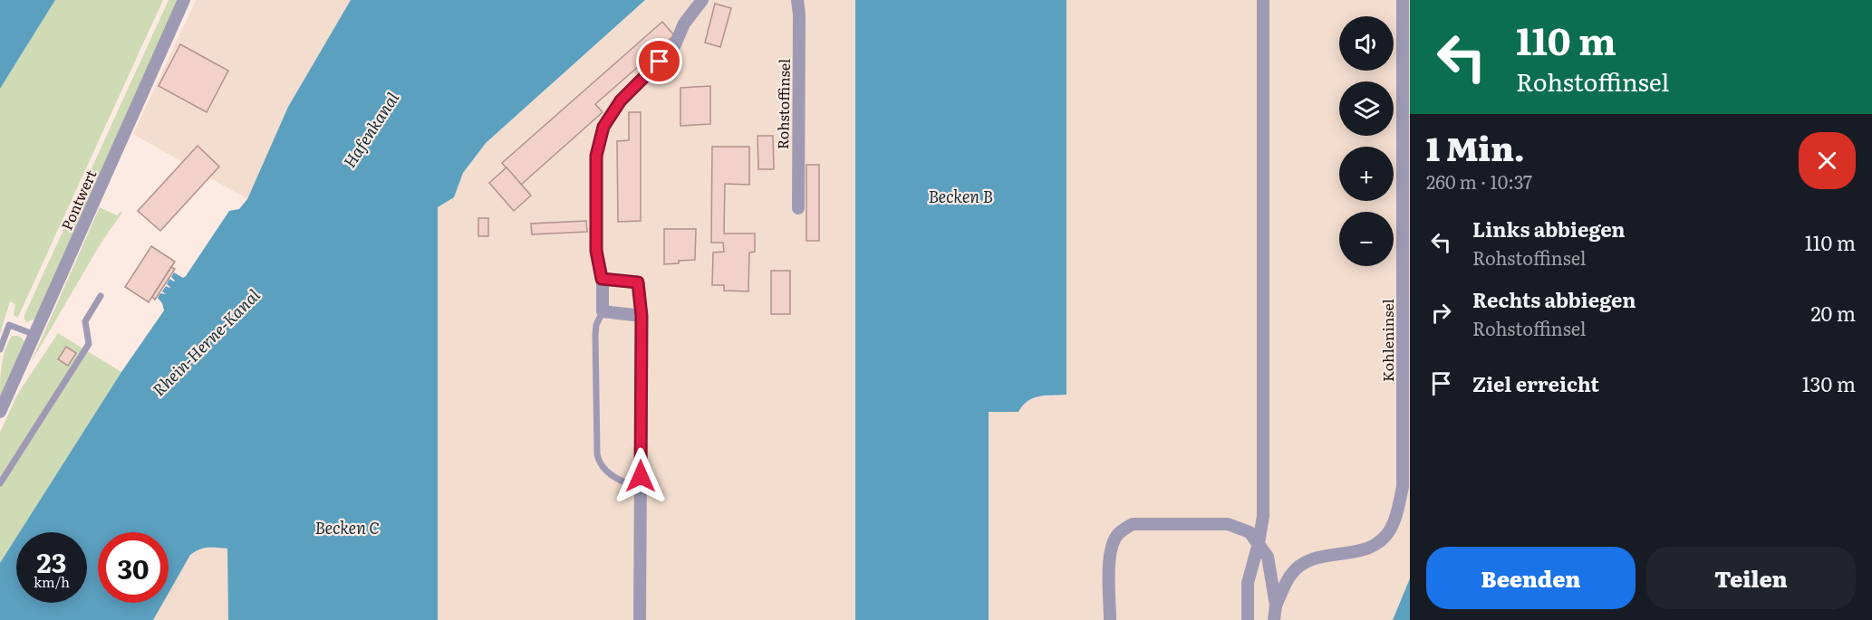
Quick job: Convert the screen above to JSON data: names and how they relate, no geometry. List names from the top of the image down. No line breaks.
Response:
{"streets":{"street":["Rohstoffinsel","Pontwert","Kohleninsel"]},"water":["Hafenkanal","Becken B","Rhein-Herne-Kanal","Becken C"],"page":{"turn":["110 m","Rohstoffinsel"],"map_buttons":["+","−"],"heading":["1 Min.","260 m · 10:37"],"list":[{"name":"Links abbiegen","note":"Rohstoffinsel","value":"110 m"},{"name":"Rechts abbiegen","note":"Rohstoffinsel","value":"20 m"},{"name":"Ziel erreicht","value":"130 m"}],"speed":"23 km/h","limit":"30","buttons":["Beenden","Teilen"]}}
